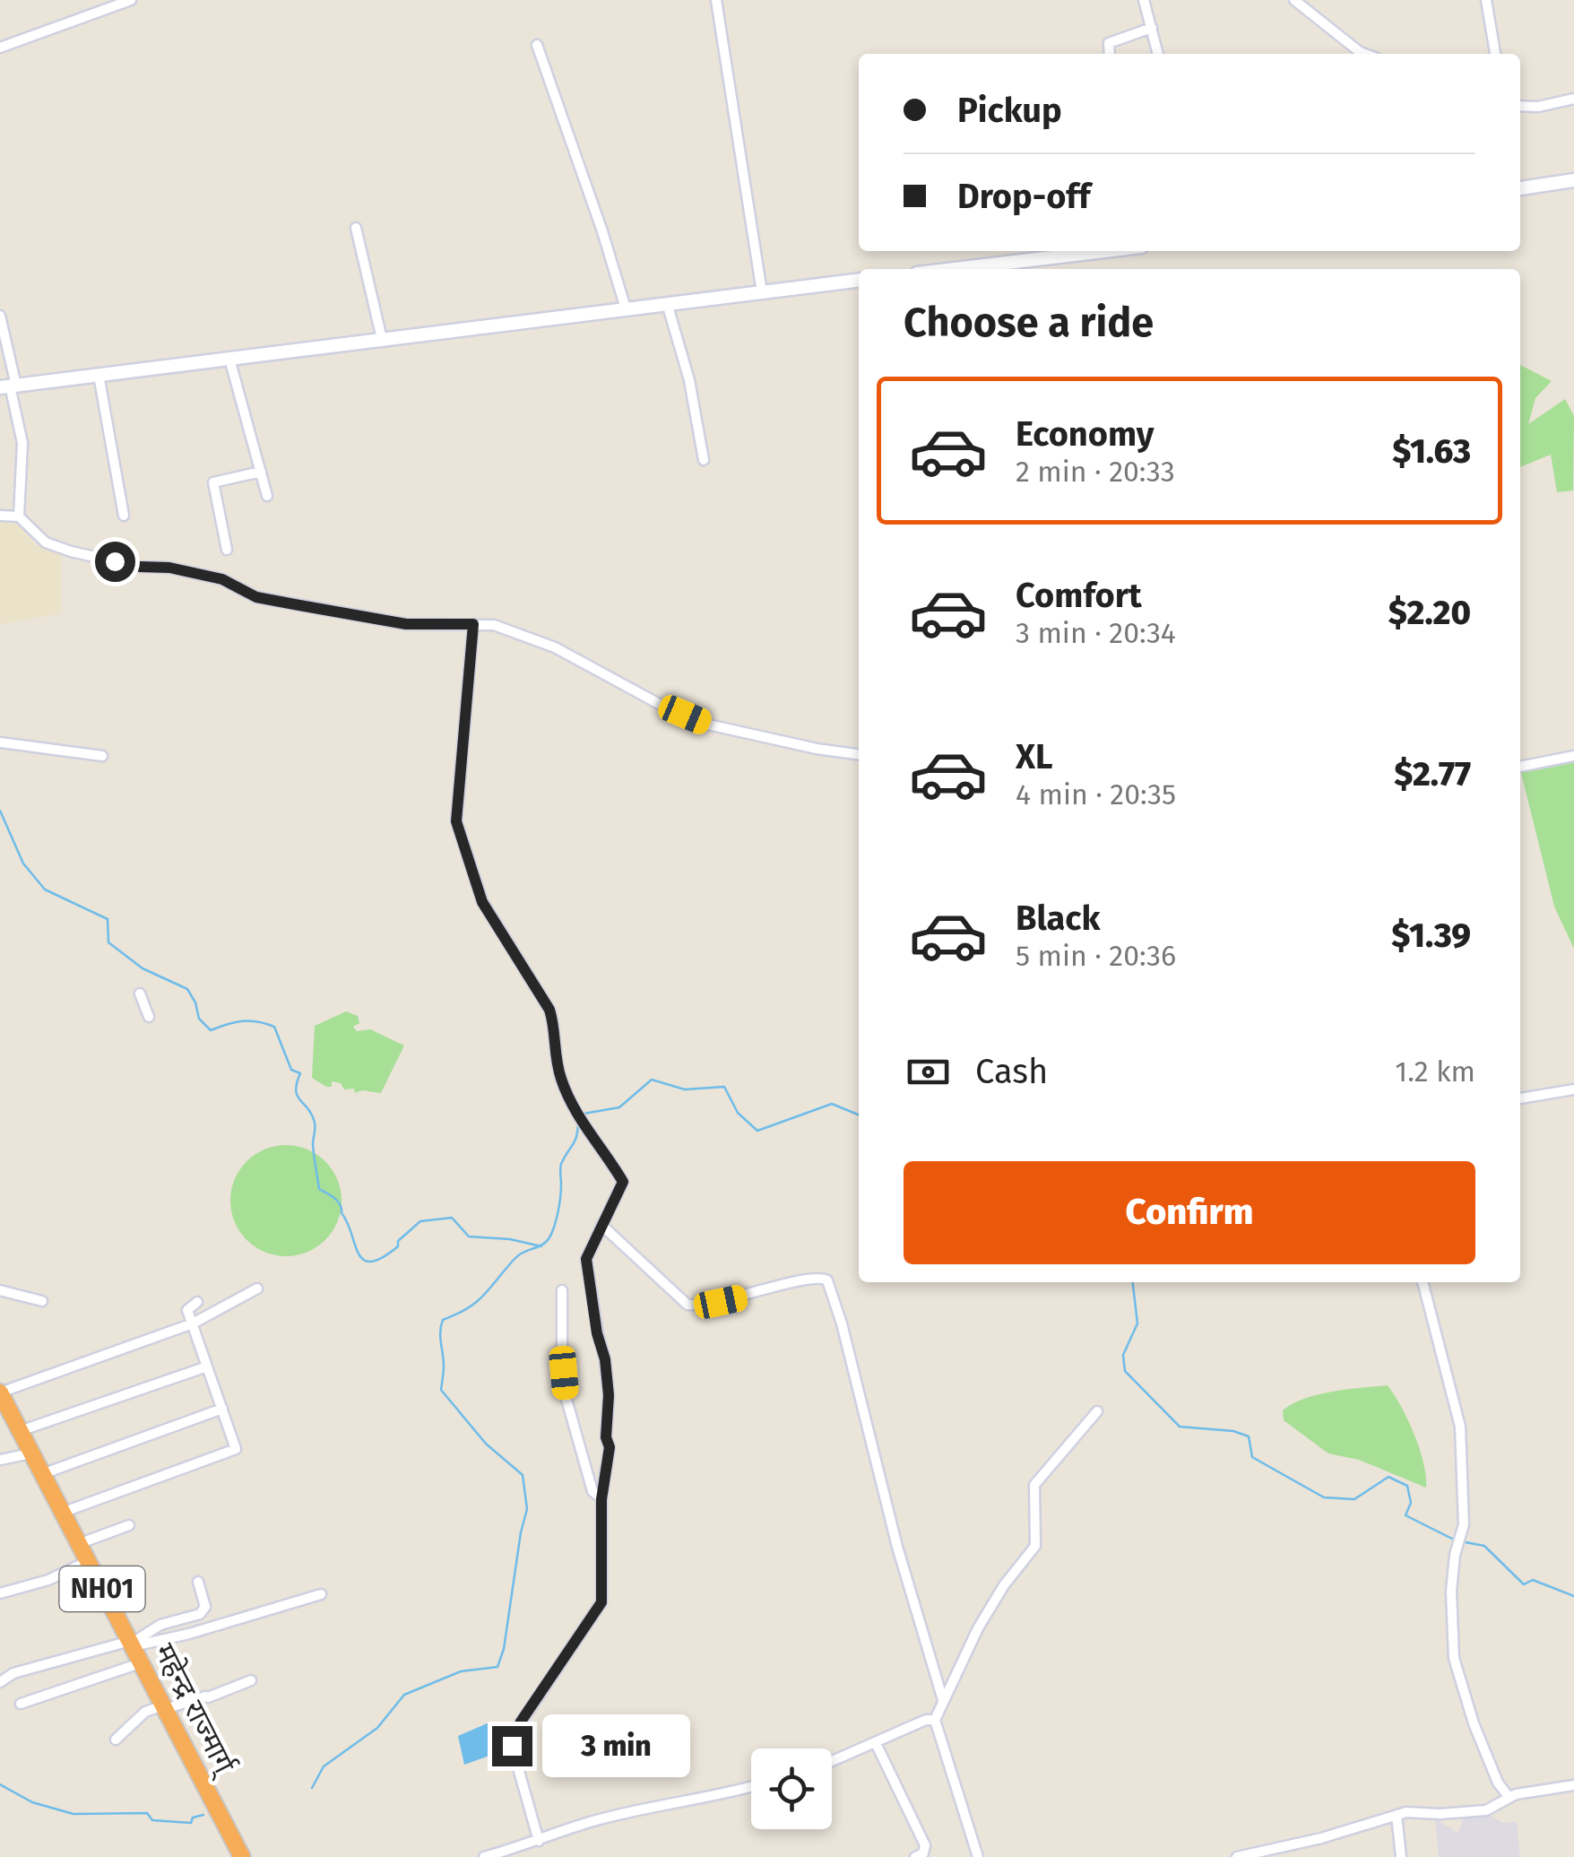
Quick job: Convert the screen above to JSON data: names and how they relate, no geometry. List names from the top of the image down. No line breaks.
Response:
{"streets":{"highway":["NH01","महेन्द्र राज्मार्ग्"]},"page":{"banner":["Pickup","Drop-off"],"heading":"Choose a ride","list":[{"name":"Economy","note":"2 min · 20:33","value":"$1.63"},{"name":"Comfort","note":"3 min · 20:34","value":"$2.20"},{"name":"XL","note":"4 min · 20:35","value":"$2.77"},{"name":"Black","note":"5 min · 20:36","value":"$1.39"}],"pay":["Cash","1.2 km"],"buttons":"Confirm","bubble":"3 min"}}
